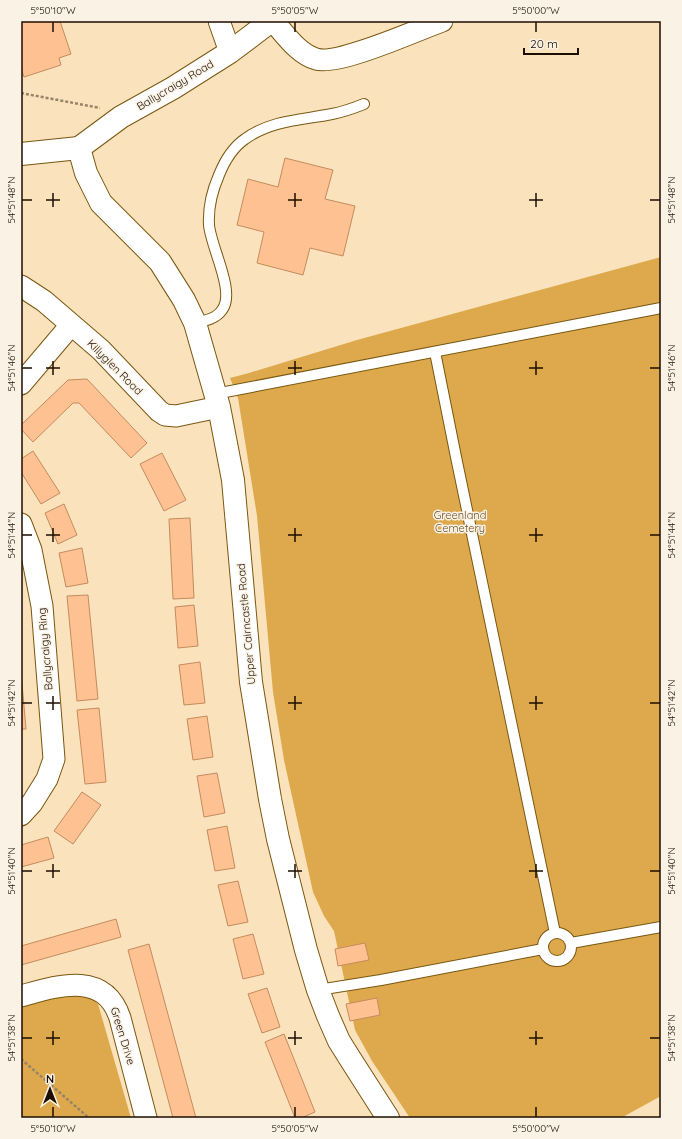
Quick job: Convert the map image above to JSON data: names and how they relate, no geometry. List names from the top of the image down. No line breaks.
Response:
{"streets":{"street":["Ballycraigy Road","Killyglen Road","Upper Cairncastle Road","Ballycraigy Ring","Green Drive"]},"crossings":[["Ballycraigy Road","Upper Cairncastle Road"],["Killyglen Road","Upper Cairncastle Road"]],"parks":["Greenland Cemetery"],"scale_bar":"20 m","north":"top","coordinates":["5°50'10\"W","5°50'05\"W","5°50'00\"W","54°51'48\"N","54°51'46\"N","54°51'44\"N","54°51'42\"N","54°51'40\"N","54°51'38\"N"]}
